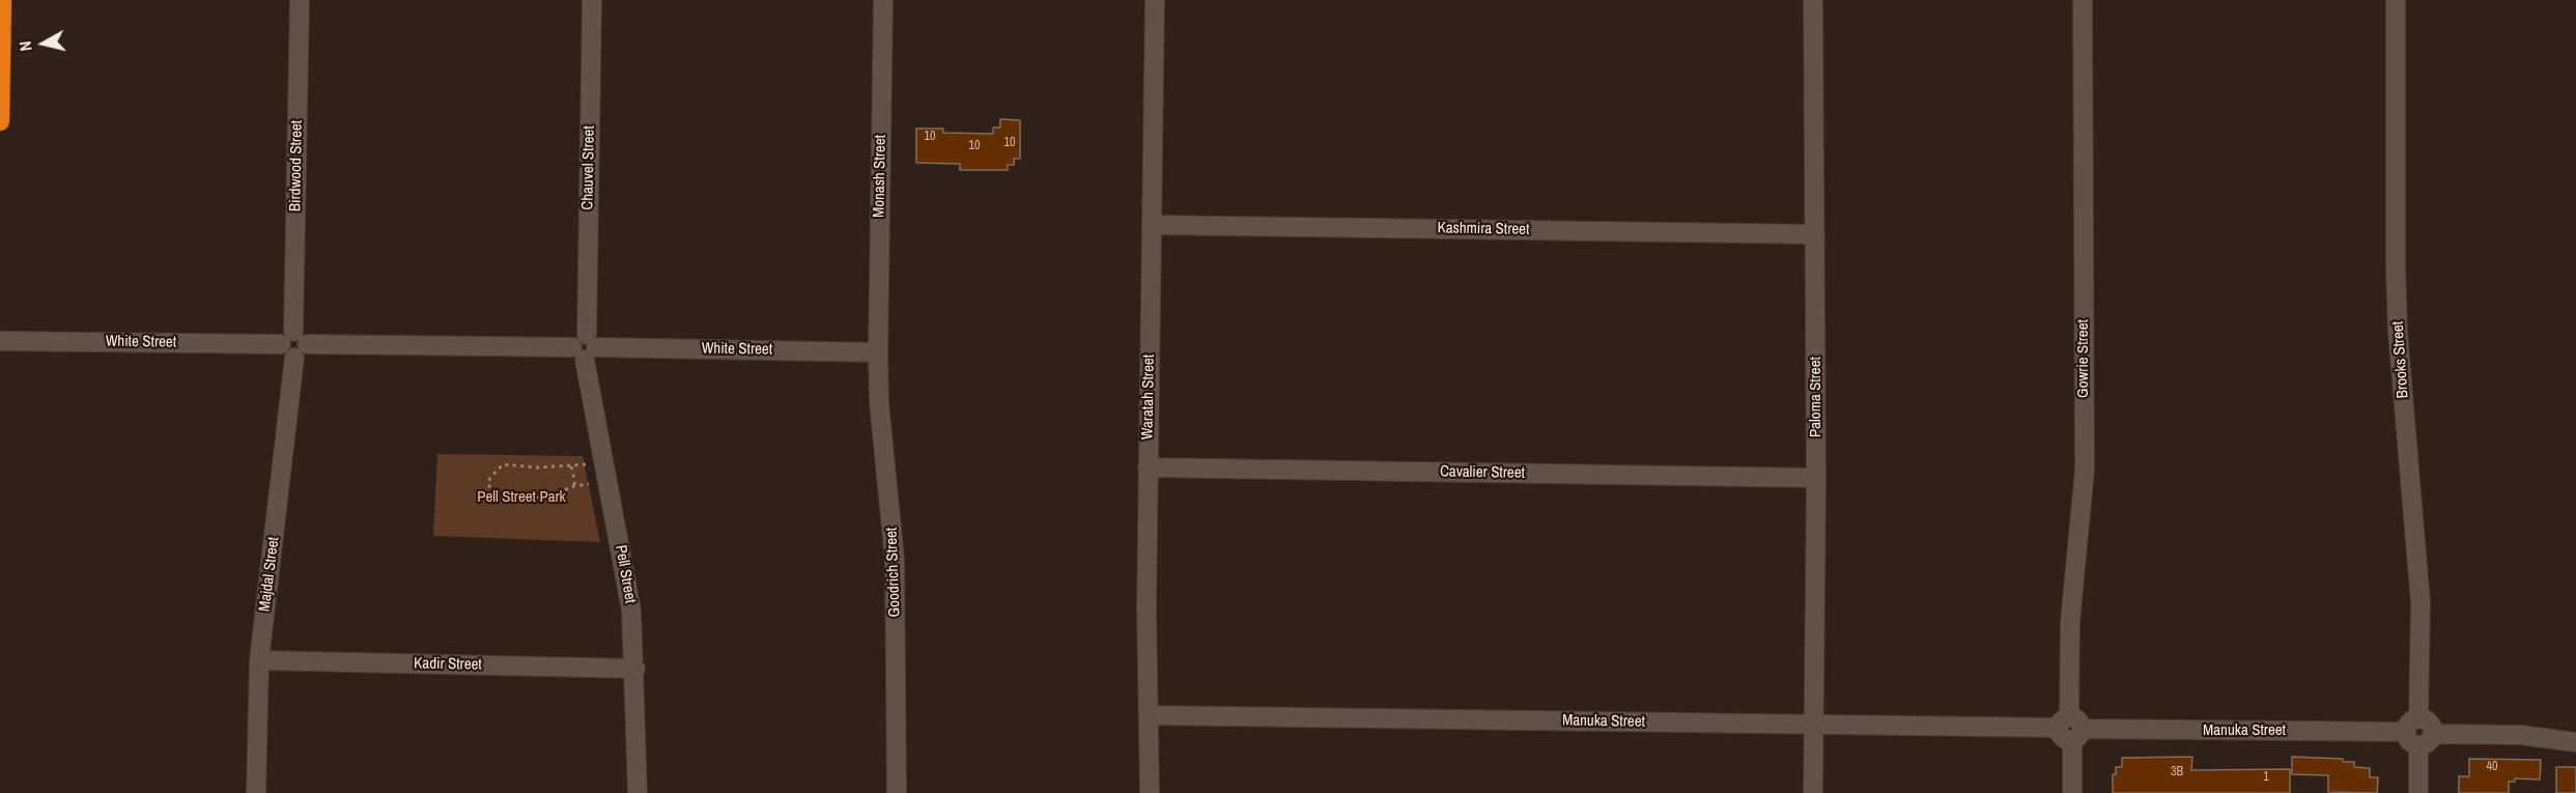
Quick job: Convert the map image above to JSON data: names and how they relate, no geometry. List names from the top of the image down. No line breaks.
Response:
{"streets":{"street":["Birdwood Street","Chauvel Street","Monash Street","Kashmira Street","White Street","Gowrie Street","Brooks Street","Waratah Street","Paloma Street","Cavalier Street","Goodrich Street","Majdal Street","Pell Street","Kadir Street","Manuka Street"]},"crossings":[["Birdwood Street","White Street"],["Birdwood Street","Majdal Street"],["Chauvel Street","White Street"],["Chauvel Street","Pell Street"],["Monash Street","White Street"],["Monash Street","Goodrich Street"],["Kashmira Street","Waratah Street"],["Kashmira Street","Paloma Street"],["White Street","Goodrich Street"],["White Street","Majdal Street"],["White Street","Pell Street"],["Gowrie Street","Manuka Street"],["Brooks Street","Manuka Street"],["Waratah Street","Cavalier Street"],["Waratah Street","Manuka Street"],["Paloma Street","Cavalier Street"],["Paloma Street","Manuka Street"],["Majdal Street","Kadir Street"],["Pell Street","Kadir Street"]],"parks":["Pell Street Park"],"house_numbers":["10","10","10","40","3B","1"],"north":"left"}
